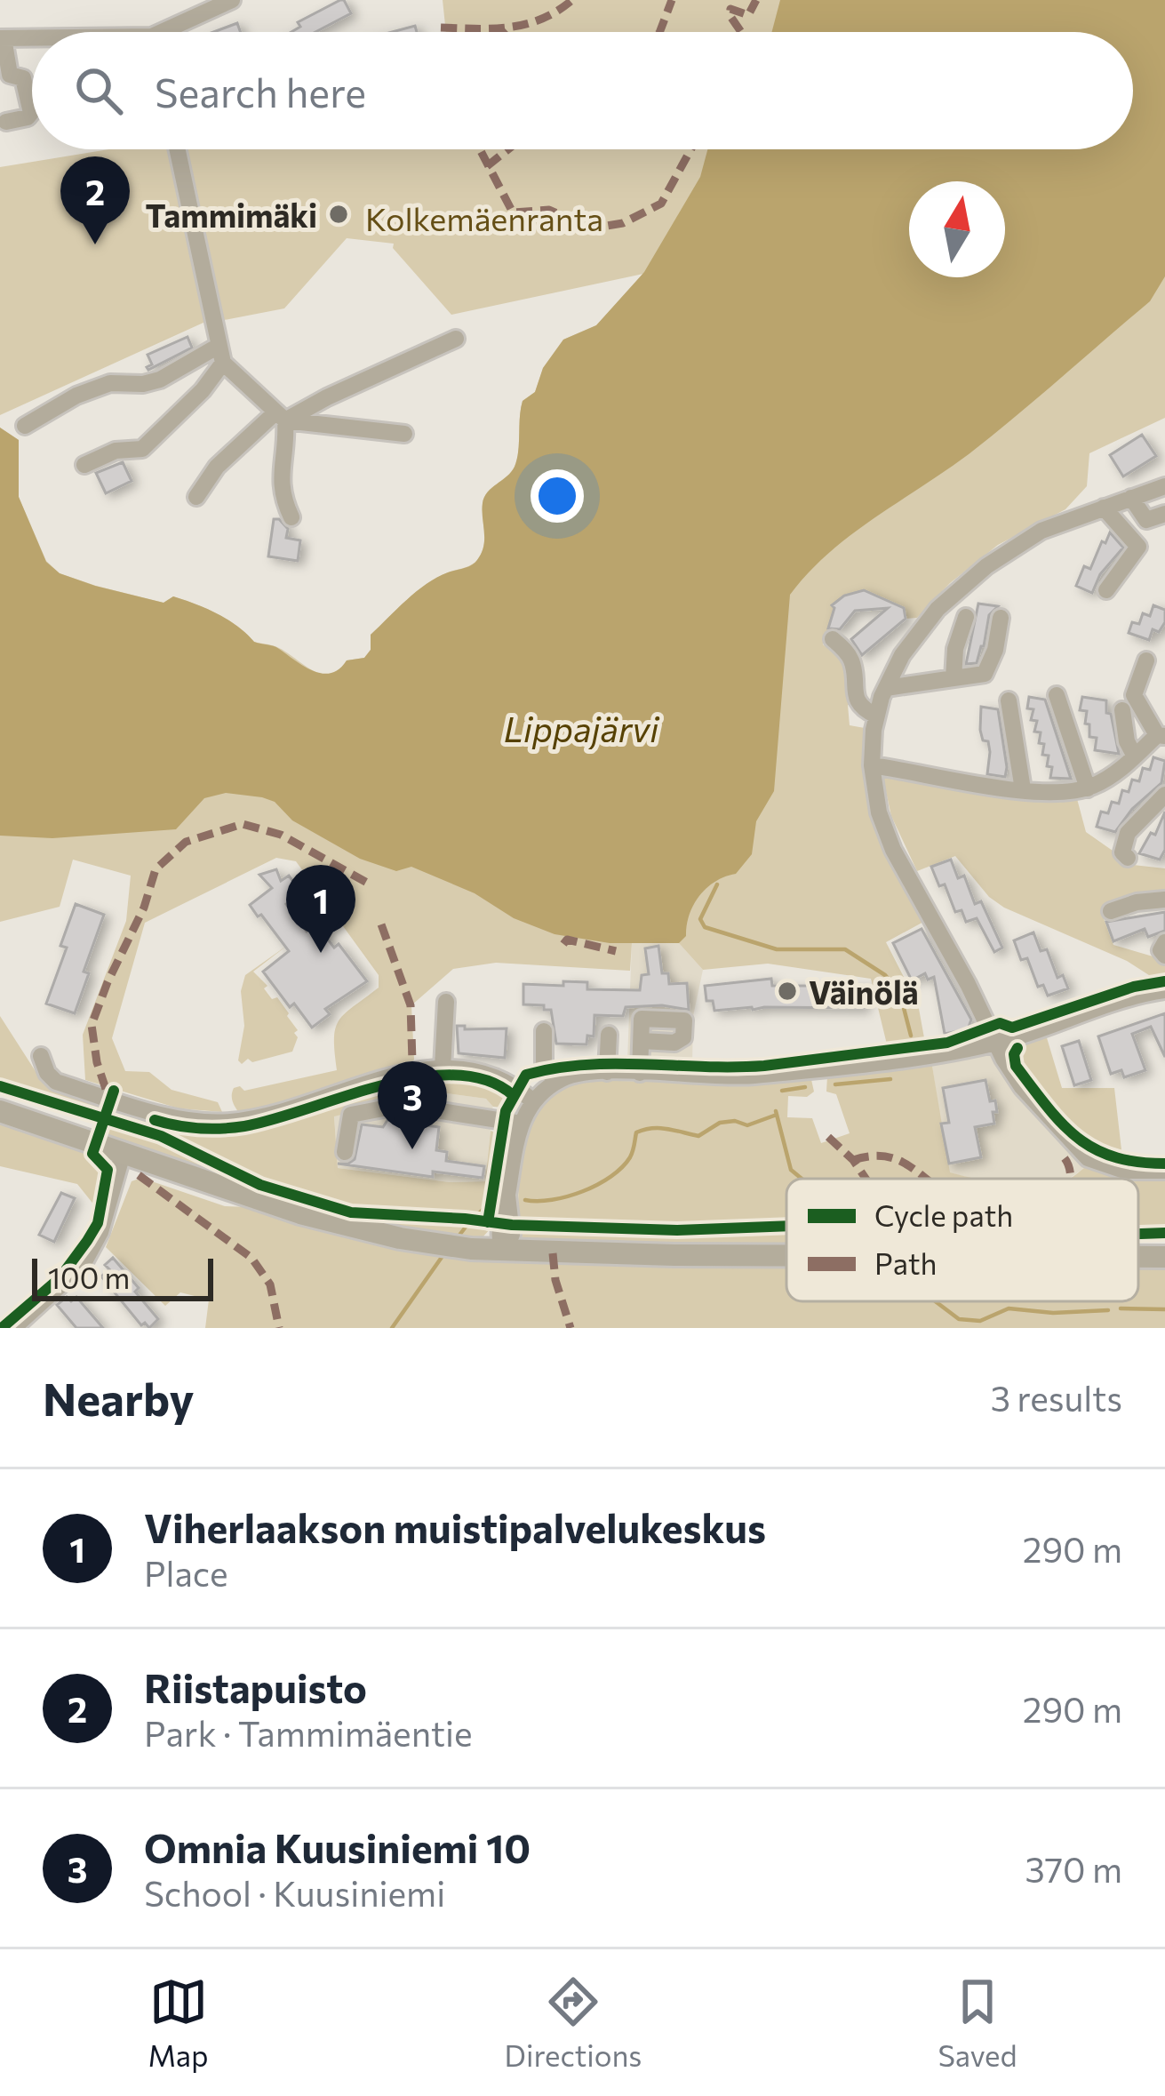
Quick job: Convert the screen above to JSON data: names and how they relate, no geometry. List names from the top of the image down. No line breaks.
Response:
{"water":["Lippajärvi"],"parks":["Kolkemäenranta"],"places":["Tammimäki","Väinölä"],"legend":["Cycle path","Path"],"scale_bar":"100 m","north":"top","page":{"search":"Search here","pins":["2","1","3"],"scale":"100 m","heading":["Nearby","3 results"],"list":[{"mark":"1","name":"Viherlaakson muistipalvelukeskus","note":"Place","value":"290 m"},{"mark":"2","name":"Riistapuisto","note":"Park · Tammimäentie","value":"290 m"},{"mark":"3","name":"Omnia Kuusiniemi 10","note":"School · Kuusiniemi","value":"370 m"}],"nav":["Map","Directions","Saved"]}}
